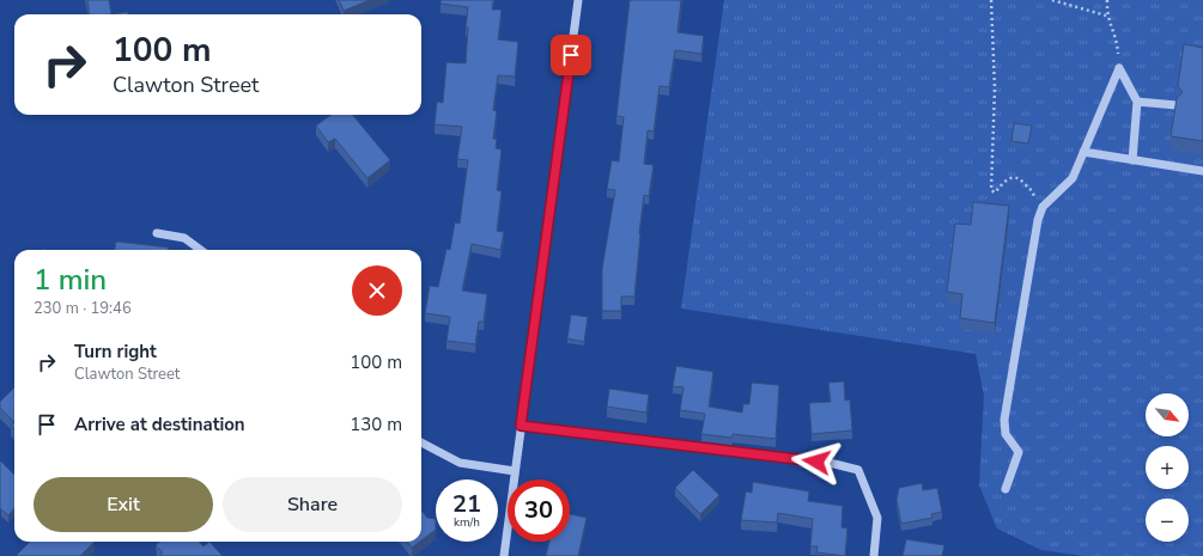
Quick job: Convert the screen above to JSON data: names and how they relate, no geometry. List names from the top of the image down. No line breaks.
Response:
{"north":"bottom right","page":{"turn":["100 m","Clawton Street"],"heading":["1 min","230 m · 19:46"],"list":[{"name":"Turn right","note":"Clawton Street","value":"100 m"},{"name":"Arrive at destination","value":"130 m"}],"map_buttons":["+","−"],"buttons":["Exit","Share"],"speed":"21 km/h","limit":"30"}}
